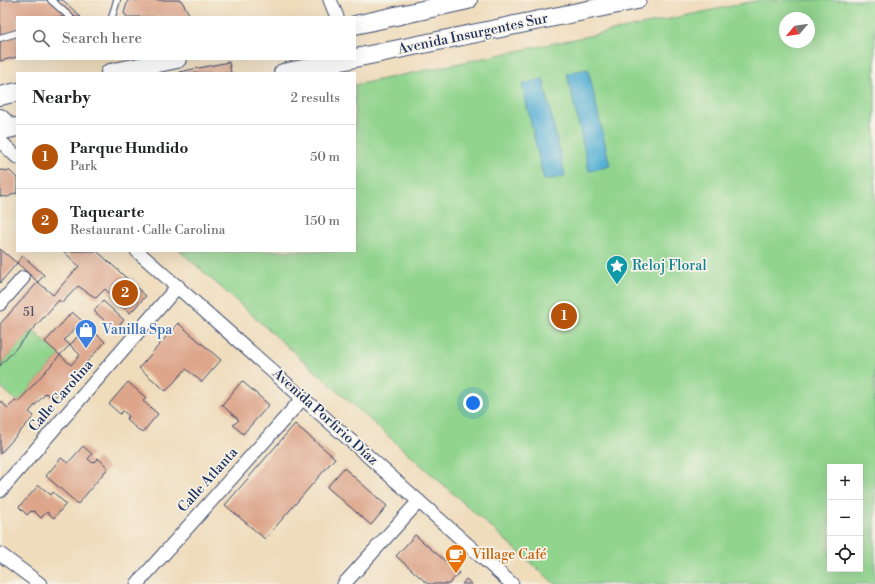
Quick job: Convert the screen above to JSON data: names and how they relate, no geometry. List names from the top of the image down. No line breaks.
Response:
{"streets":{"main road":["Avenida Insurgentes Sur"],"street":["Calle Carolina","Avenida Porfirio Díaz","Calle Atlanta"]},"crossings":[["Calle Carolina","Avenida Porfirio Díaz"],["Avenida Porfirio Díaz","Calle Atlanta"]],"places":{"place":["Reloj Floral"],"shop":["Vanilla Spa"],"cafe":["Village Café"]},"house_numbers":["51"],"north":"bottom left","page":{"search":"Search here","heading":["Nearby","2 results"],"list":[{"mark":"1","name":"Parque Hundido","note":"Park","value":"50 m"},{"mark":"2","name":"Taquearte","note":"Restaurant · Calle Carolina","value":"150 m"}],"pins":["2","1"],"map_buttons":["+","−"]}}
